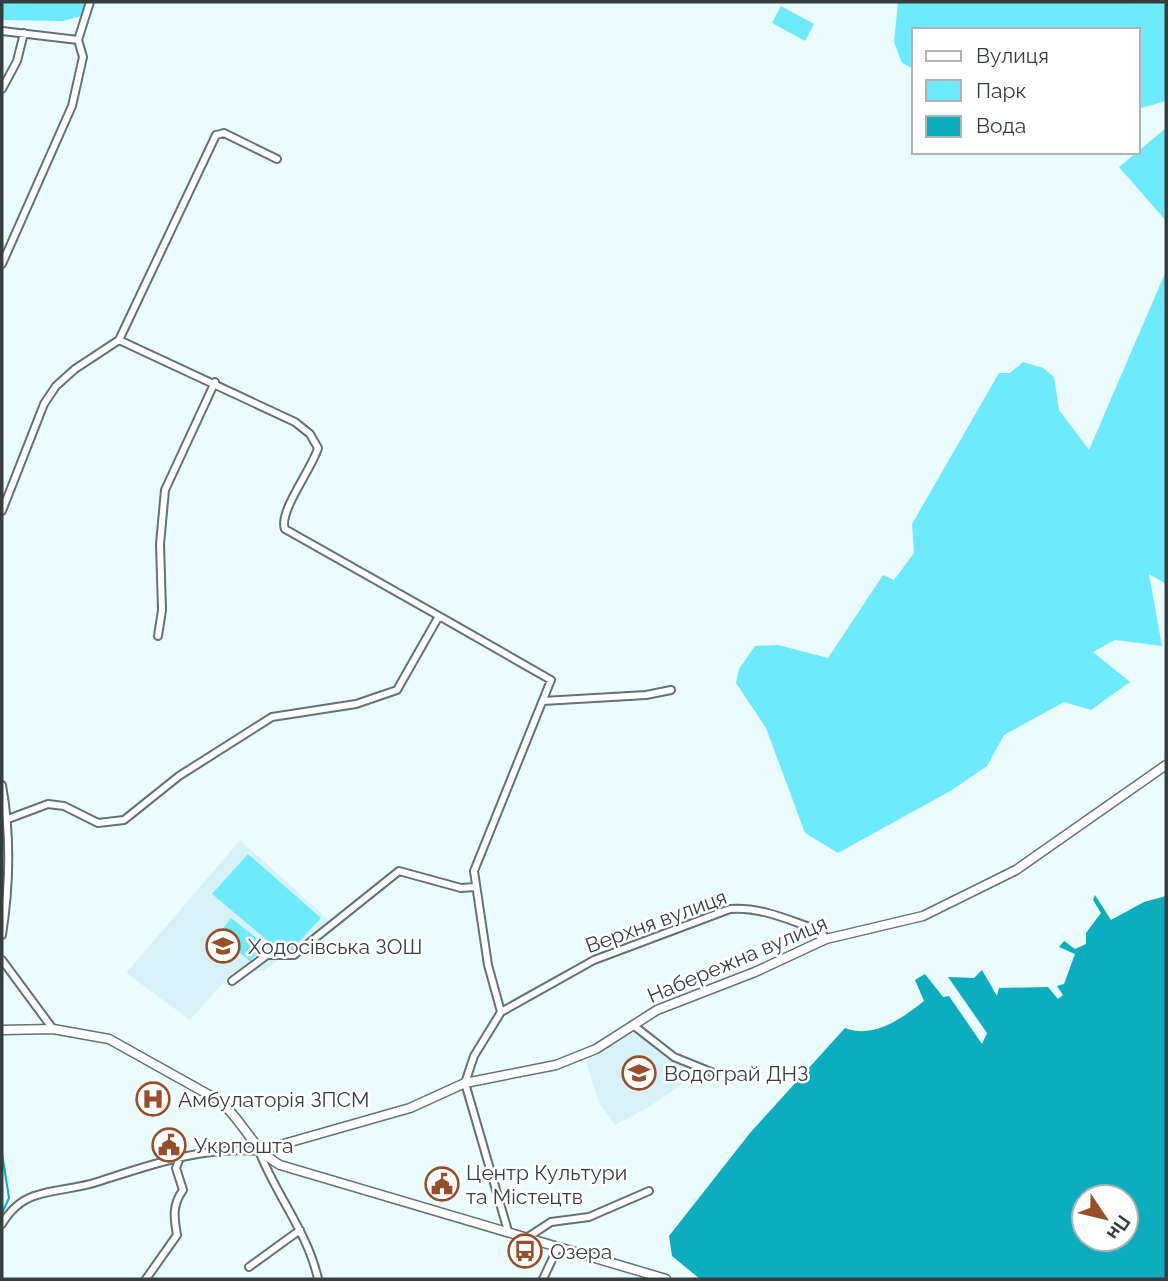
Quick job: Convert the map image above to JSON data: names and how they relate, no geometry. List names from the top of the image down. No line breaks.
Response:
{"streets":{"street":["Верхня вулиця","Набережна вулиця"]},"crossings":[["Верхня вулиця","Набережна вулиця"]],"places":{"school or university":["Ходосівська ЗОШ","Водограй ДНЗ"],"hospital":["Амбулаторія ЗПСМ"],"public building":["Укрпошта","Центр Культури та Містецтв"],"bus stop":["Озера"]},"legend":["Вулиця","Парк","Вода"],"north":"bottom right"}
